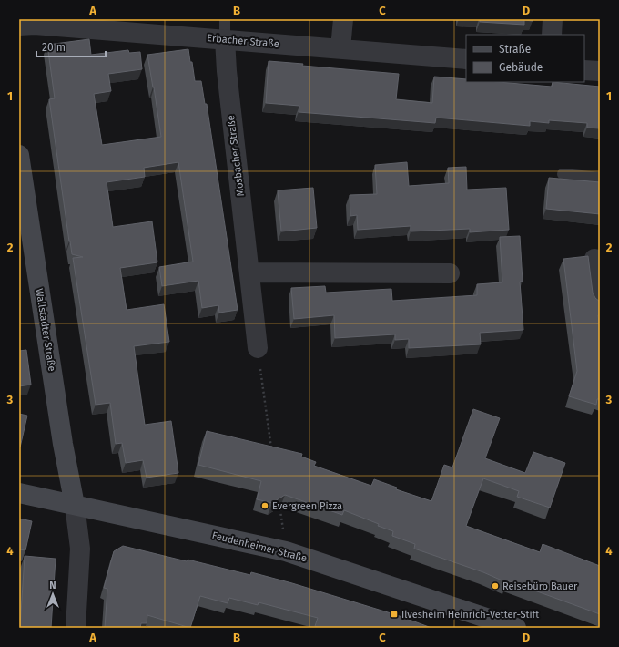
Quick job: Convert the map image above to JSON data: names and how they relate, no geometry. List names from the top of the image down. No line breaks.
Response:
{"streets":{"main road":["Wallstadter Straße","Feudenheimer Straße"],"street":["Erbacher Straße","Mosbacher Straße"]},"crossings":[["Erbacher Straße","Mosbacher Straße"],["Wallstadter Straße","Feudenheimer Straße"]],"places":{"other":["Evergreen Pizza","Reisebüro Bauer"],"transit":["Ilvesheim Heinrich-Vetter-Stift"]},"legend":["Straße","Gebäude"],"scale_bar":"20 m","north":"top","grid":{"columns":["A","B","C","D"],"rows":["1","2","3","4"]}}
